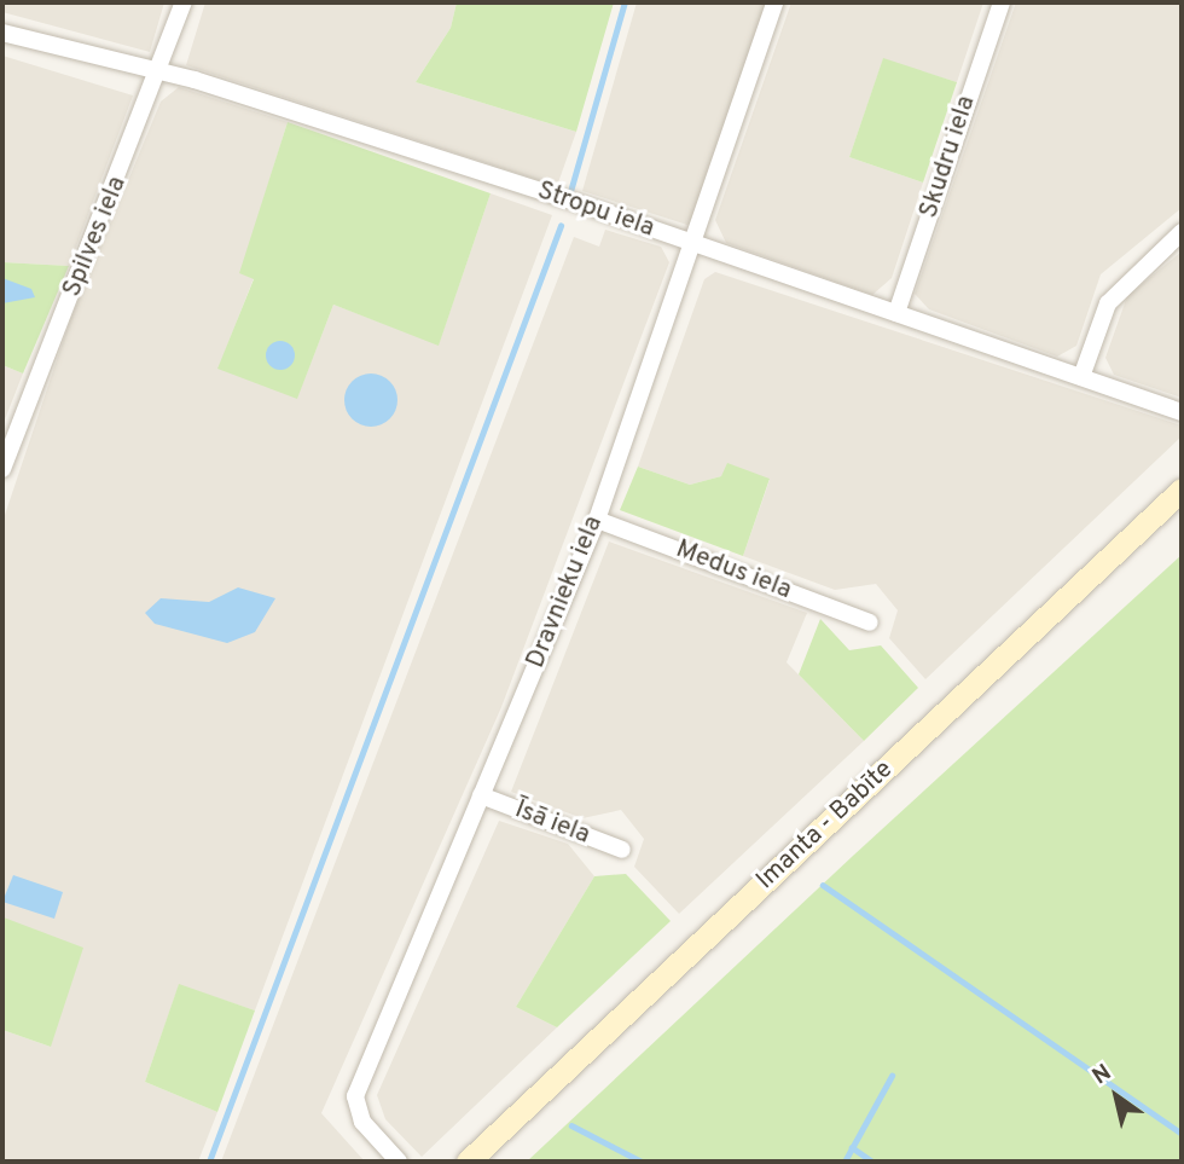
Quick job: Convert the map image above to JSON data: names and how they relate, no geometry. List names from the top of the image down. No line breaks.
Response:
{"streets":{"main road":["Imanta - Babīte"],"street":["Skudru iela","Stropu iela","Spilves iela","Medus iela","Dravnieku iela","Īsā iela"]},"crossings":[["Skudru iela","Stropu iela"],["Stropu iela","Spilves iela"],["Stropu iela","Dravnieku iela"],["Medus iela","Dravnieku iela"],["Dravnieku iela","Īsā iela"]],"north":"top left"}
